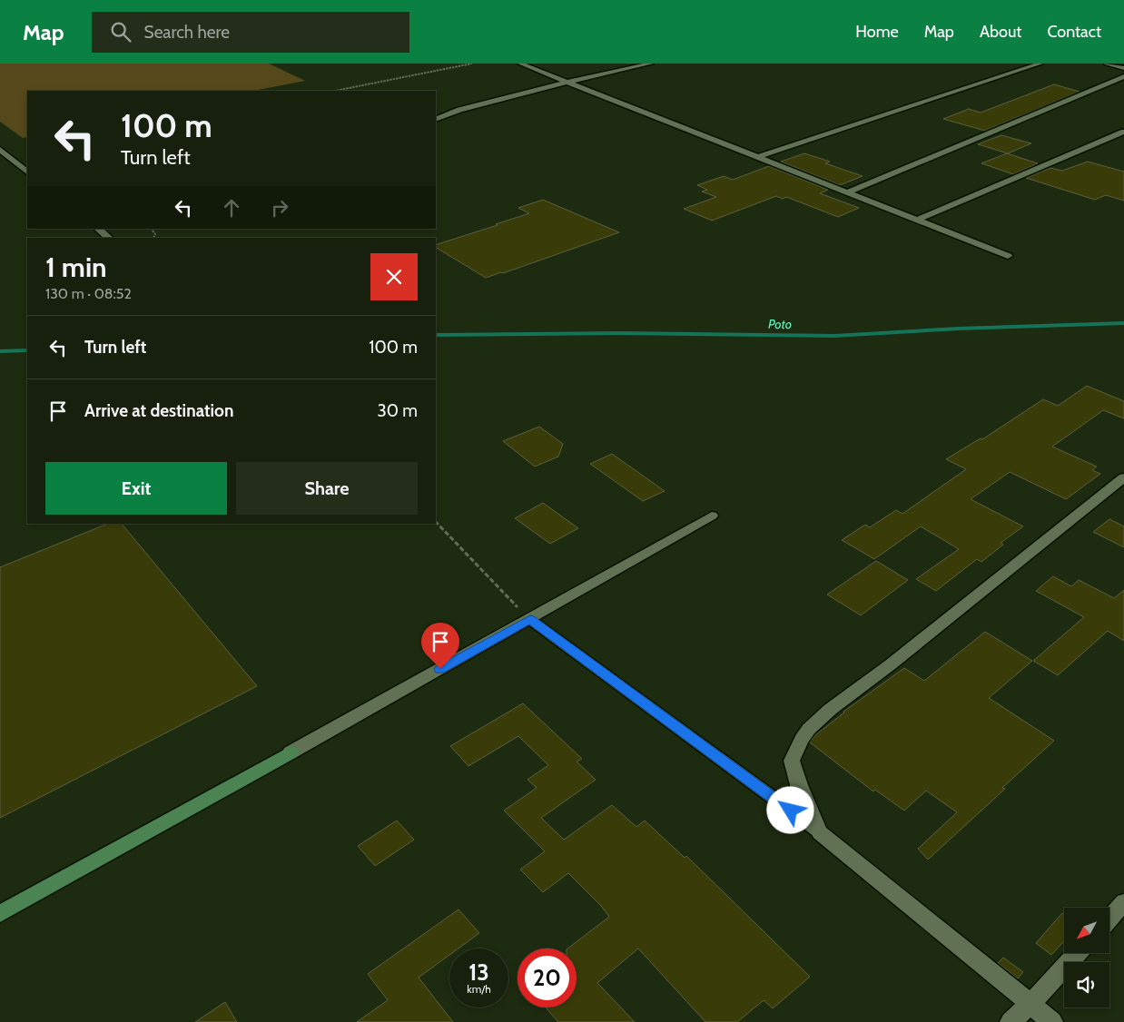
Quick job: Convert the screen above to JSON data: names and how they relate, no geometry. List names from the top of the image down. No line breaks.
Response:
{"water":["Poto"],"north":"bottom left","page":{"header":"Map","search":"Search here","nav":["Home","Map","About","Contact"],"turn":["100 m","Turn left"],"heading":["1 min","130 m · 08:52"],"list":[{"name":"Turn left","value":"100 m"},{"name":"Arrive at destination","value":"30 m"}],"buttons":["Exit","Share"],"speed":"13 km/h","limit":"20"}}
